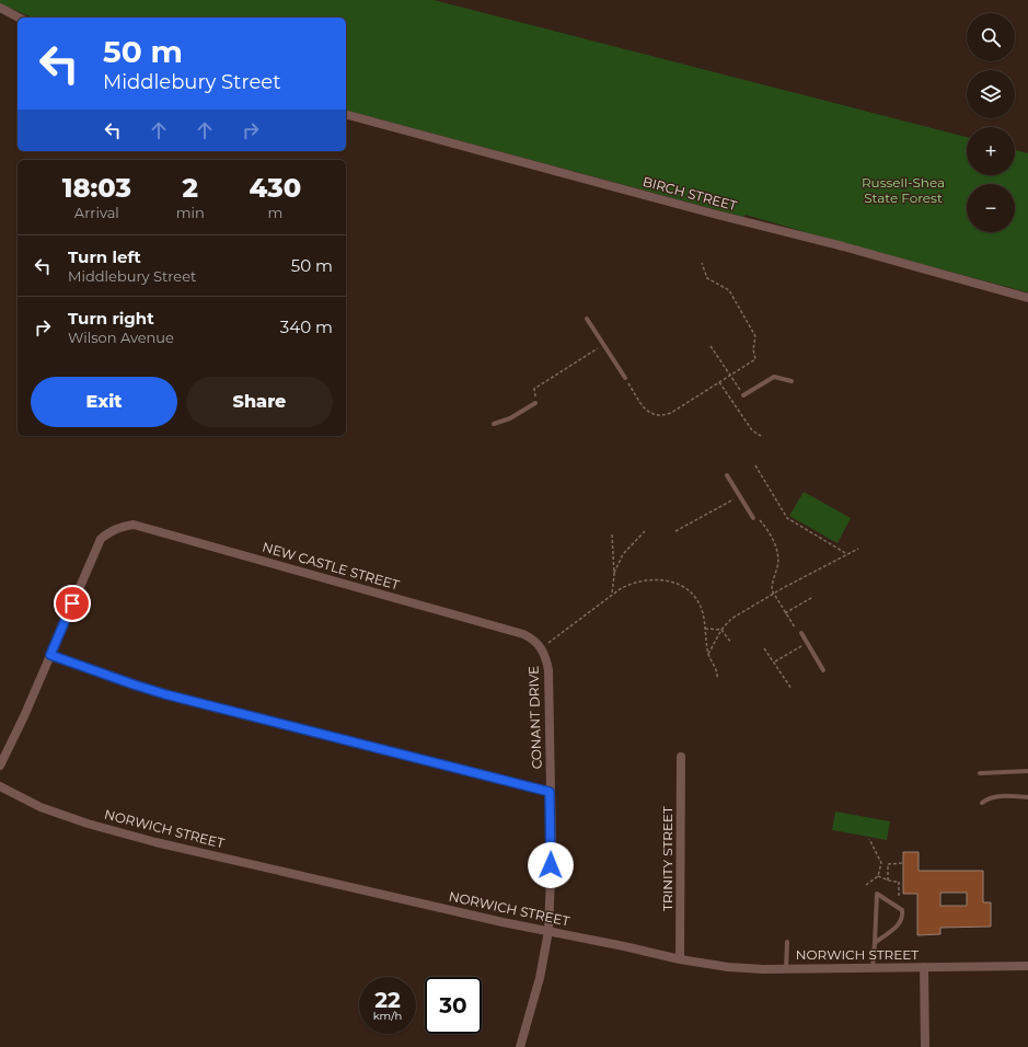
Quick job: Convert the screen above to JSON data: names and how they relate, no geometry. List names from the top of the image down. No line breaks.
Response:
{"streets":{"street":["BIRCH STREET","NEW CASTLE STREET","CONANT DRIVE","NORWICH STREET","TRINITY STREET"]},"crossings":[["NEW CASTLE STREET","CONANT DRIVE"],["CONANT DRIVE","NORWICH STREET"],["NORWICH STREET","TRINITY STREET"]],"parks":["Russell-Shea State Forest"],"page":{"map_buttons":["+","−"],"turn":["50 m","Middlebury Street"],"eta":["18:03","Arrival","2","min","430","m"],"list":[{"name":"Turn left","note":"Middlebury Street","value":"50 m"},{"name":"Turn right","note":"Wilson Avenue","value":"340 m"}],"buttons":["Exit","Share"],"speed":"22 km/h","limit":"30"}}
